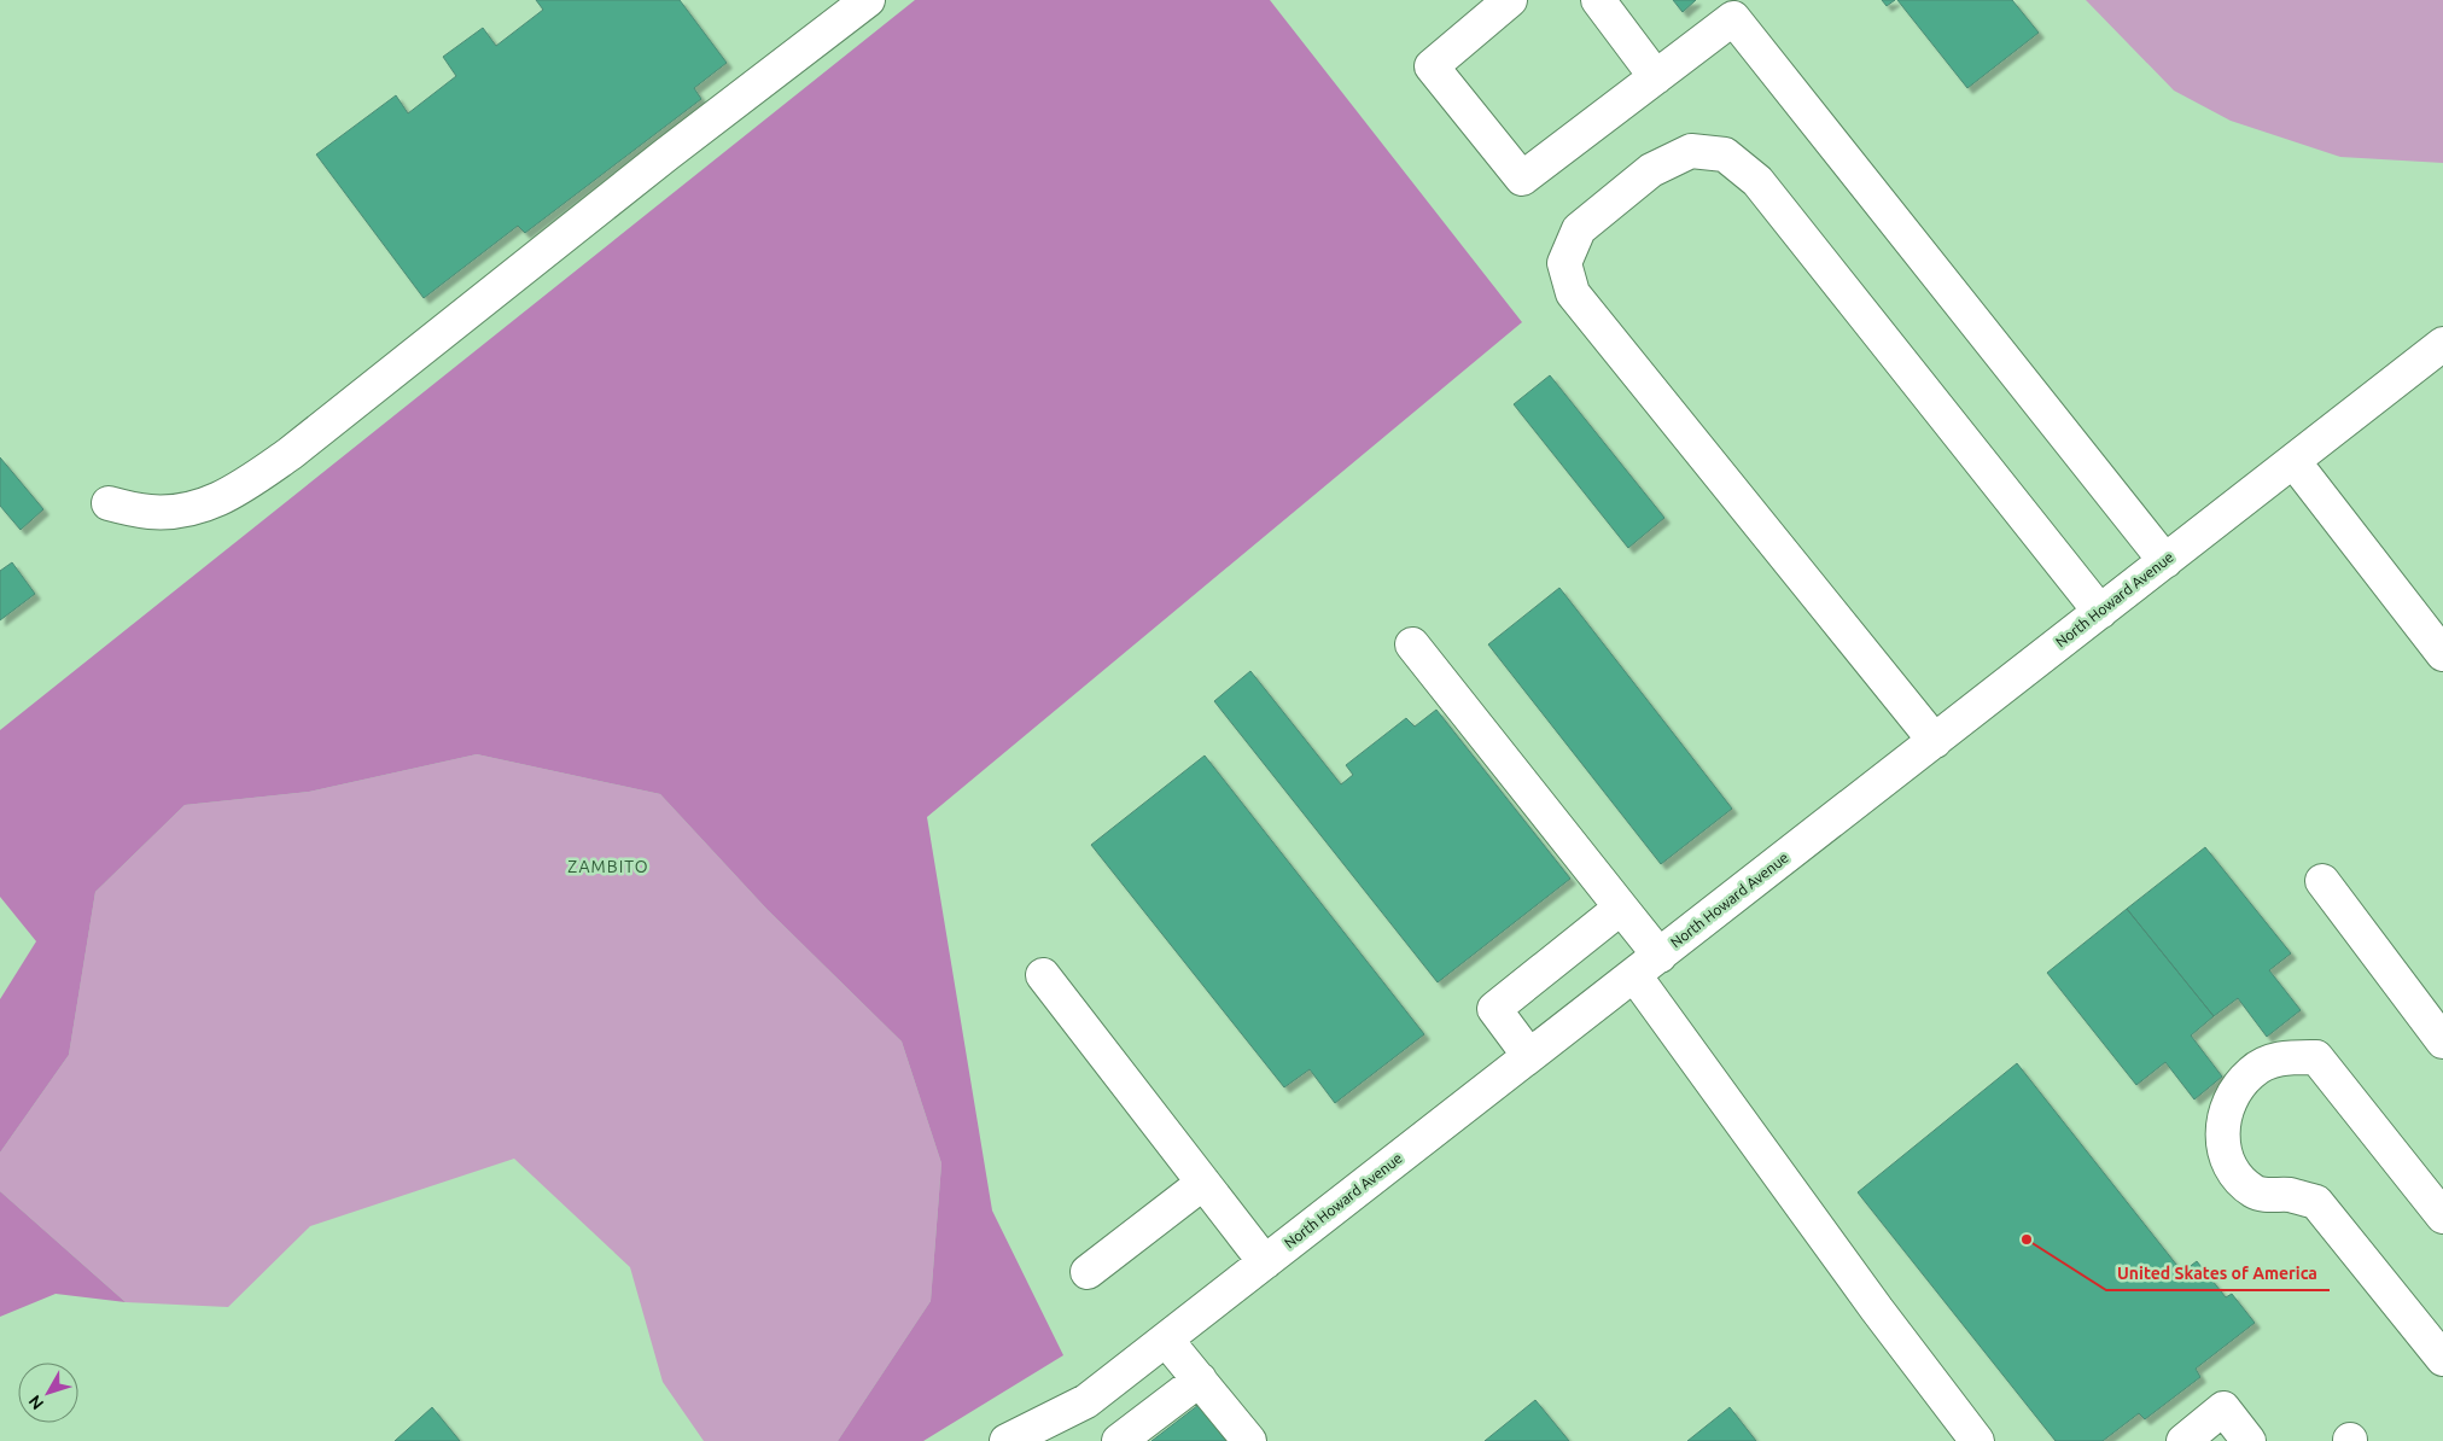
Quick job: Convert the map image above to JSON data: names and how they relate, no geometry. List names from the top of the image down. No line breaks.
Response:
{"streets":{"street":["North Howard Avenue"]},"districts":["ZAMBITO"],"places":["United Skates of America"],"north":"bottom left"}
